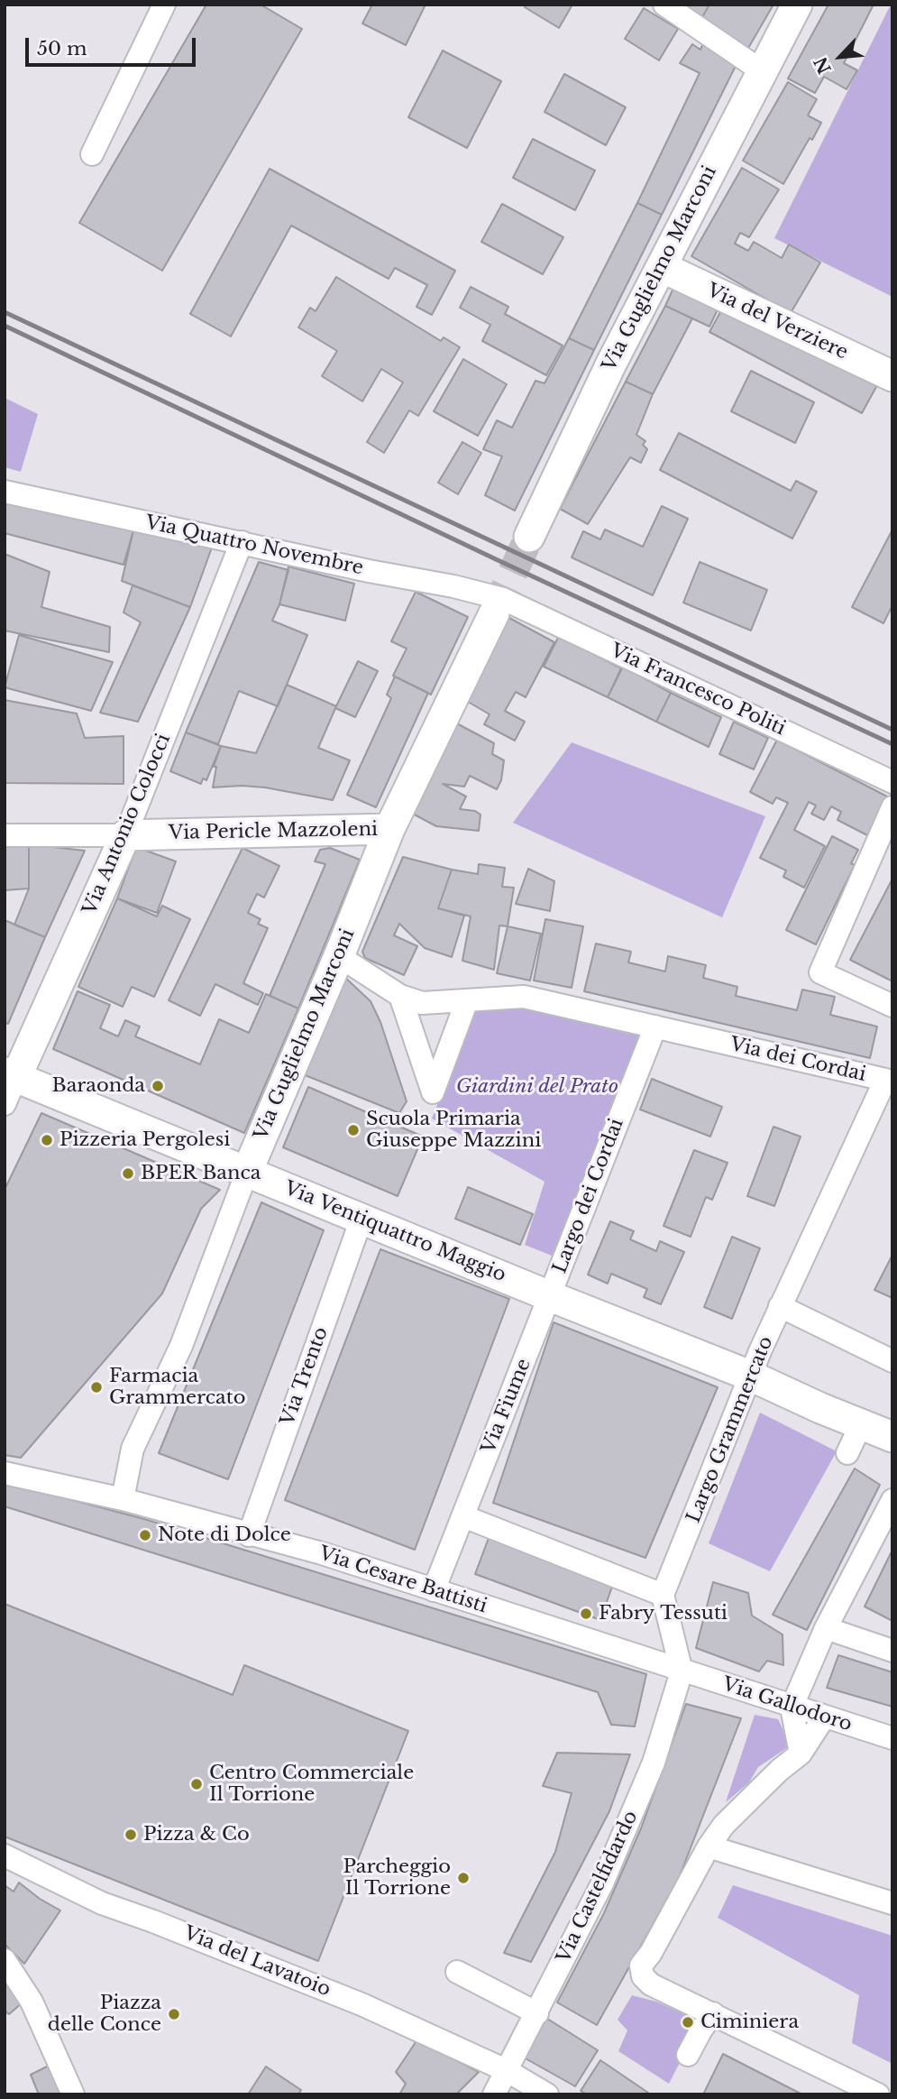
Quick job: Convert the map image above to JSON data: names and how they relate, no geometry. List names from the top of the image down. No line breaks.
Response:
{"streets":{"street":["Via Guglielmo Marconi","Via del Verziere","Via Quattro Novembre","Via Francesco Politi","Via Antonio Colocci","Via Pericle Mazzoleni","Via dei Cordai","Largo dei Cordai","Via Ventiquattro Maggio","Via Trento","Via Fiume","Largo Grammercato","Via Cesare Battisti","Via Gallodoro","Via Castelfidardo","Via del Lavatoio"]},"crossings":[["Via Guglielmo Marconi","Via del Verziere"],["Via Guglielmo Marconi","Via Quattro Novembre"],["Via Guglielmo Marconi","Via Francesco Politi"],["Via Guglielmo Marconi","Via Pericle Mazzoleni"],["Via Guglielmo Marconi","Via dei Cordai"],["Via Guglielmo Marconi","Via Ventiquattro Maggio"],["Via Guglielmo Marconi","Via Cesare Battisti"],["Via Quattro Novembre","Via Francesco Politi"],["Via Quattro Novembre","Via Antonio Colocci"],["Via Antonio Colocci","Via Pericle Mazzoleni"],["Via Antonio Colocci","Via Ventiquattro Maggio"],["Via dei Cordai","Largo dei Cordai"],["Via dei Cordai","Largo Grammercato"],["Largo dei Cordai","Via Ventiquattro Maggio"],["Largo dei Cordai","Via Fiume"],["Via Ventiquattro Maggio","Via Trento"],["Via Ventiquattro Maggio","Via Fiume"],["Via Ventiquattro Maggio","Largo Grammercato"],["Via Trento","Via Cesare Battisti"],["Via Fiume","Via Cesare Battisti"],["Via Cesare Battisti","Via Gallodoro"],["Via Cesare Battisti","Via Castelfidardo"],["Via Gallodoro","Via Castelfidardo"],["Via Castelfidardo","Via del Lavatoio"]],"parks":["Giardini del Prato"],"places":["Baraonda","Scuola Primaria Giuseppe Mazzini","Pizzeria Pergolesi","BPER Banca","Farmacia Grammercato","Note di Dolce","Fabry Tessuti","Centro Commerciale Il Torrione","Pizza & Co","Parcheggio Il Torrione","Piazza delle Conce","Ciminiera"],"scale_bar":"50 m","north":"bottom left"}
